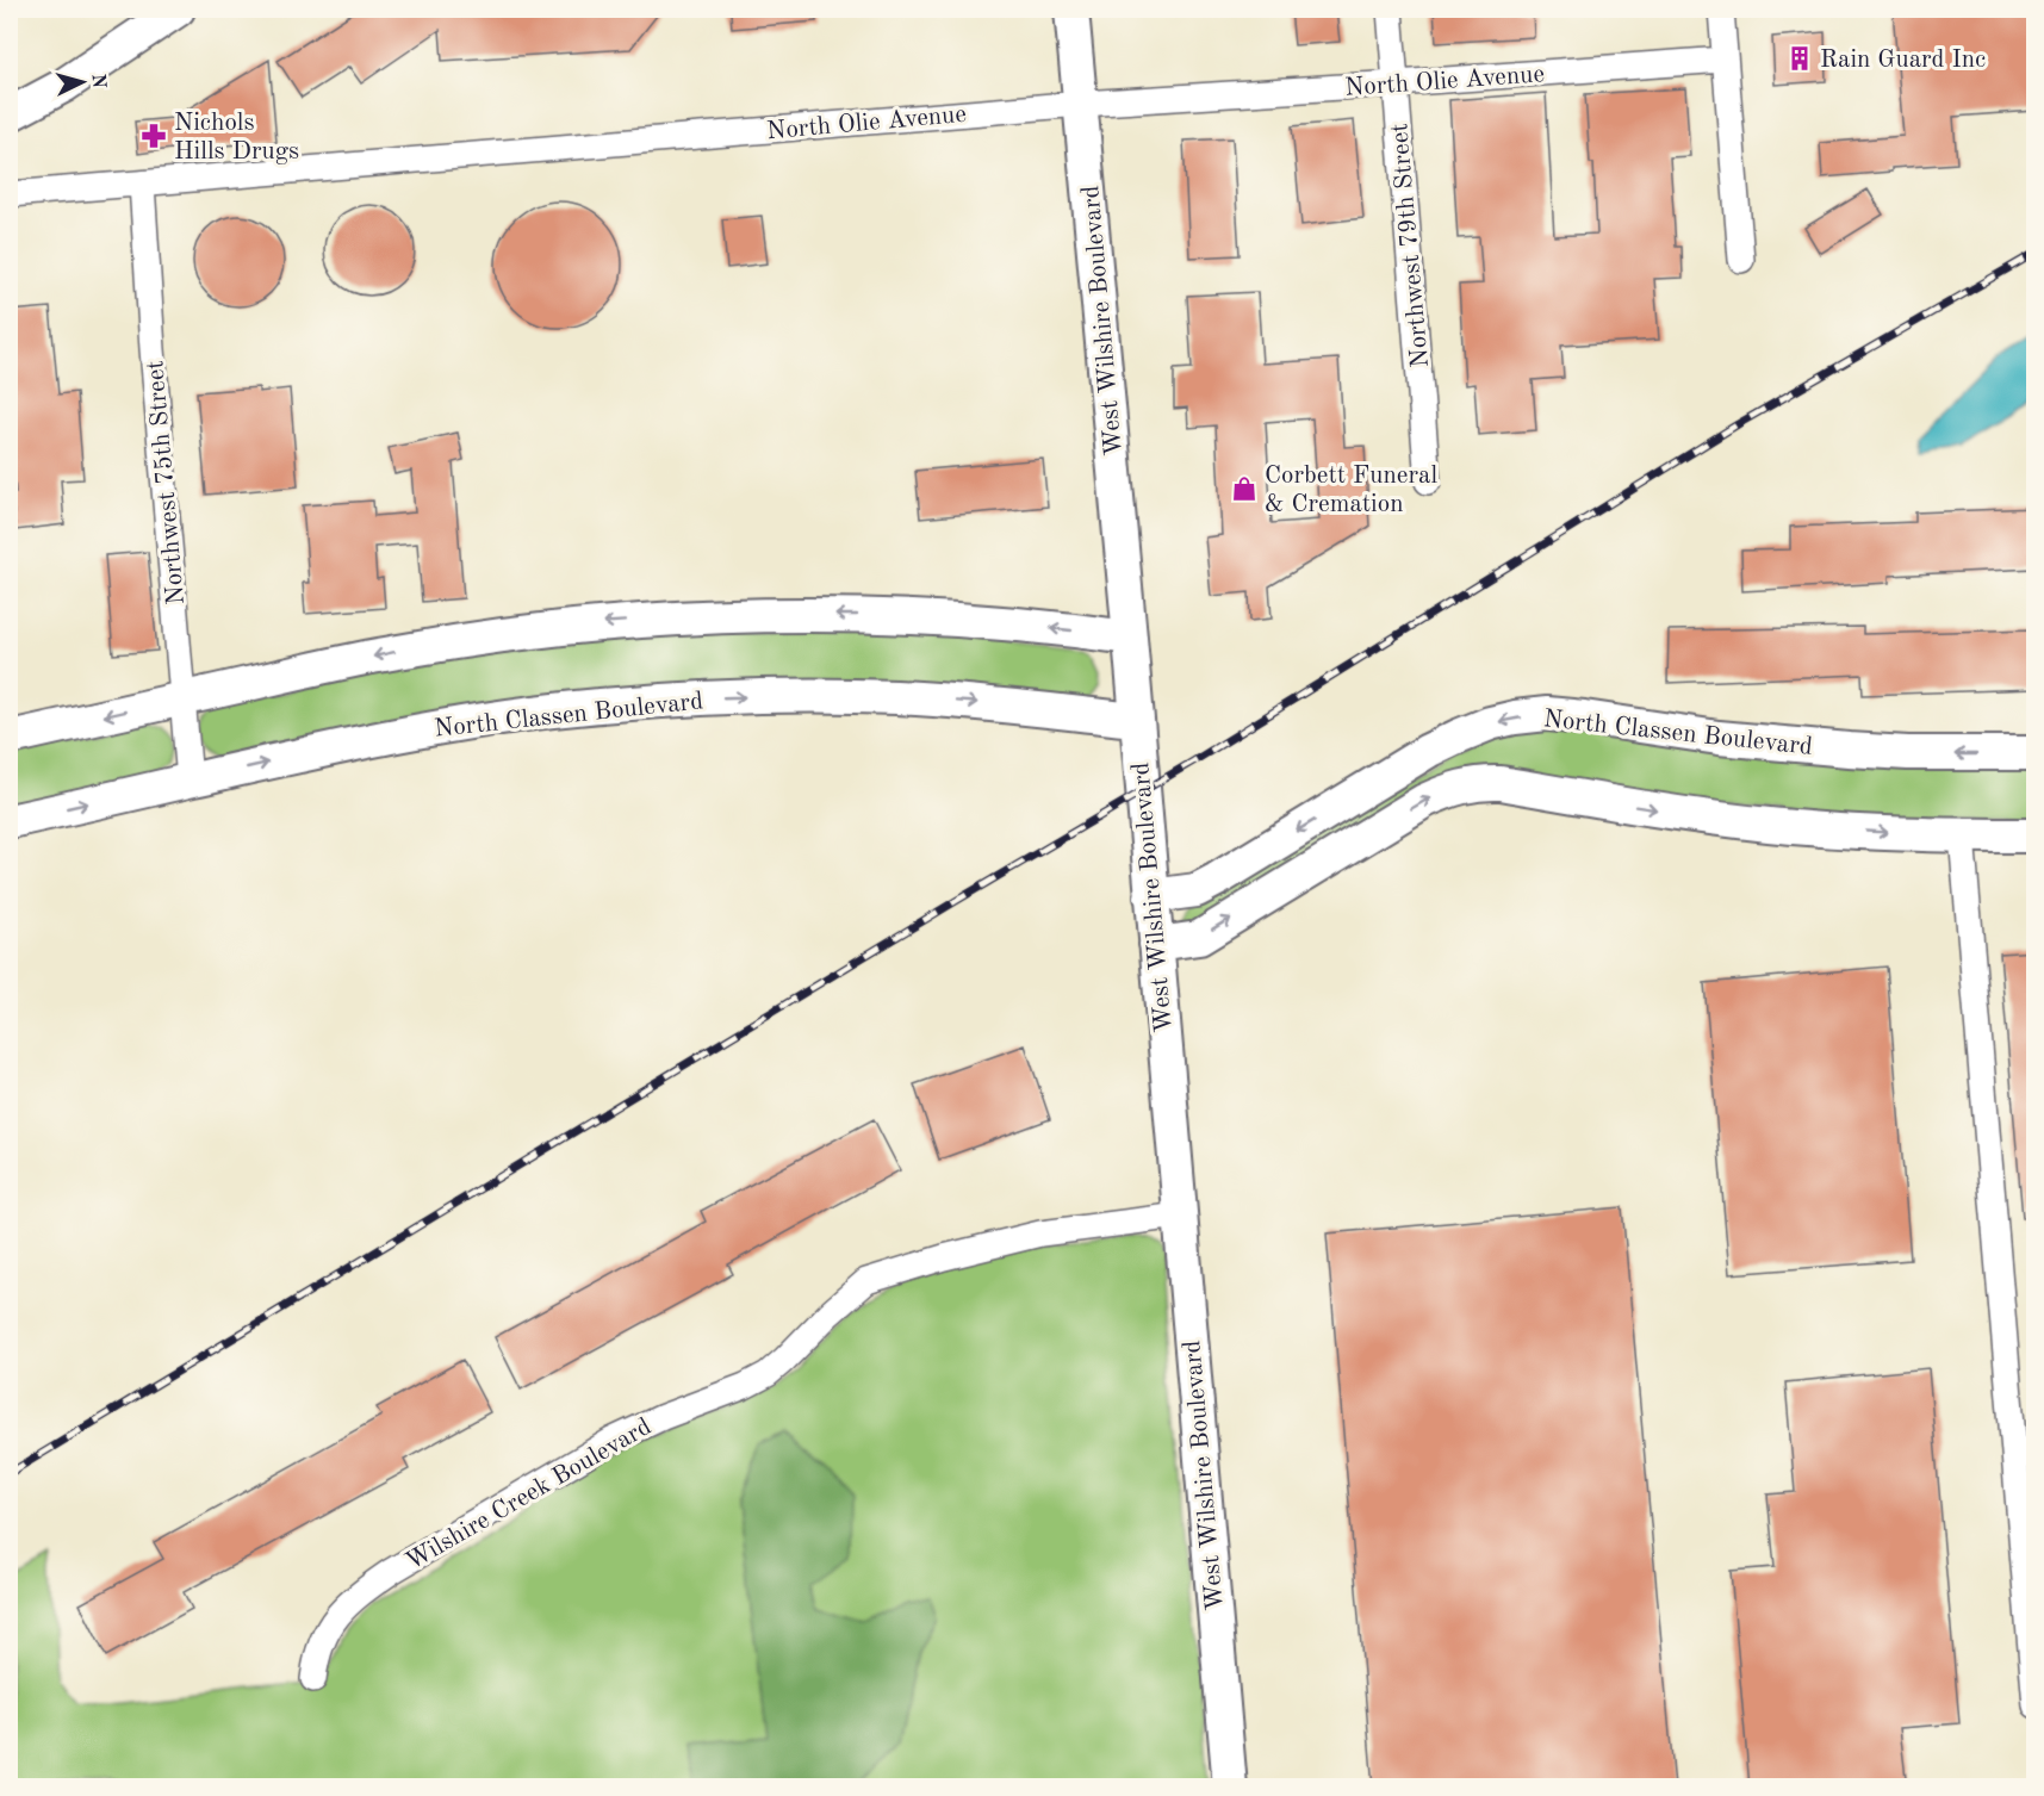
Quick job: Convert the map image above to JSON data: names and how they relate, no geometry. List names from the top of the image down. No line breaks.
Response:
{"streets":{"street":["North Olie Avenue","Northwest 79th Street","West Wilshire Boulevard","Northwest 75th Street","North Classen Boulevard","Wilshire Creek Boulevard"]},"crossings":[["North Olie Avenue","Northwest 79th Street"],["North Olie Avenue","West Wilshire Boulevard"],["North Olie Avenue","Northwest 75th Street"],["West Wilshire Boulevard","North Classen Boulevard"],["West Wilshire Boulevard","Wilshire Creek Boulevard"],["Northwest 75th Street","North Classen Boulevard"]],"places":{"building":["Rain Guard Inc"],"pharmacy":["Nichols Hills Drugs"],"shop":["Corbett Funeral & Cremation"]},"north":"right"}
